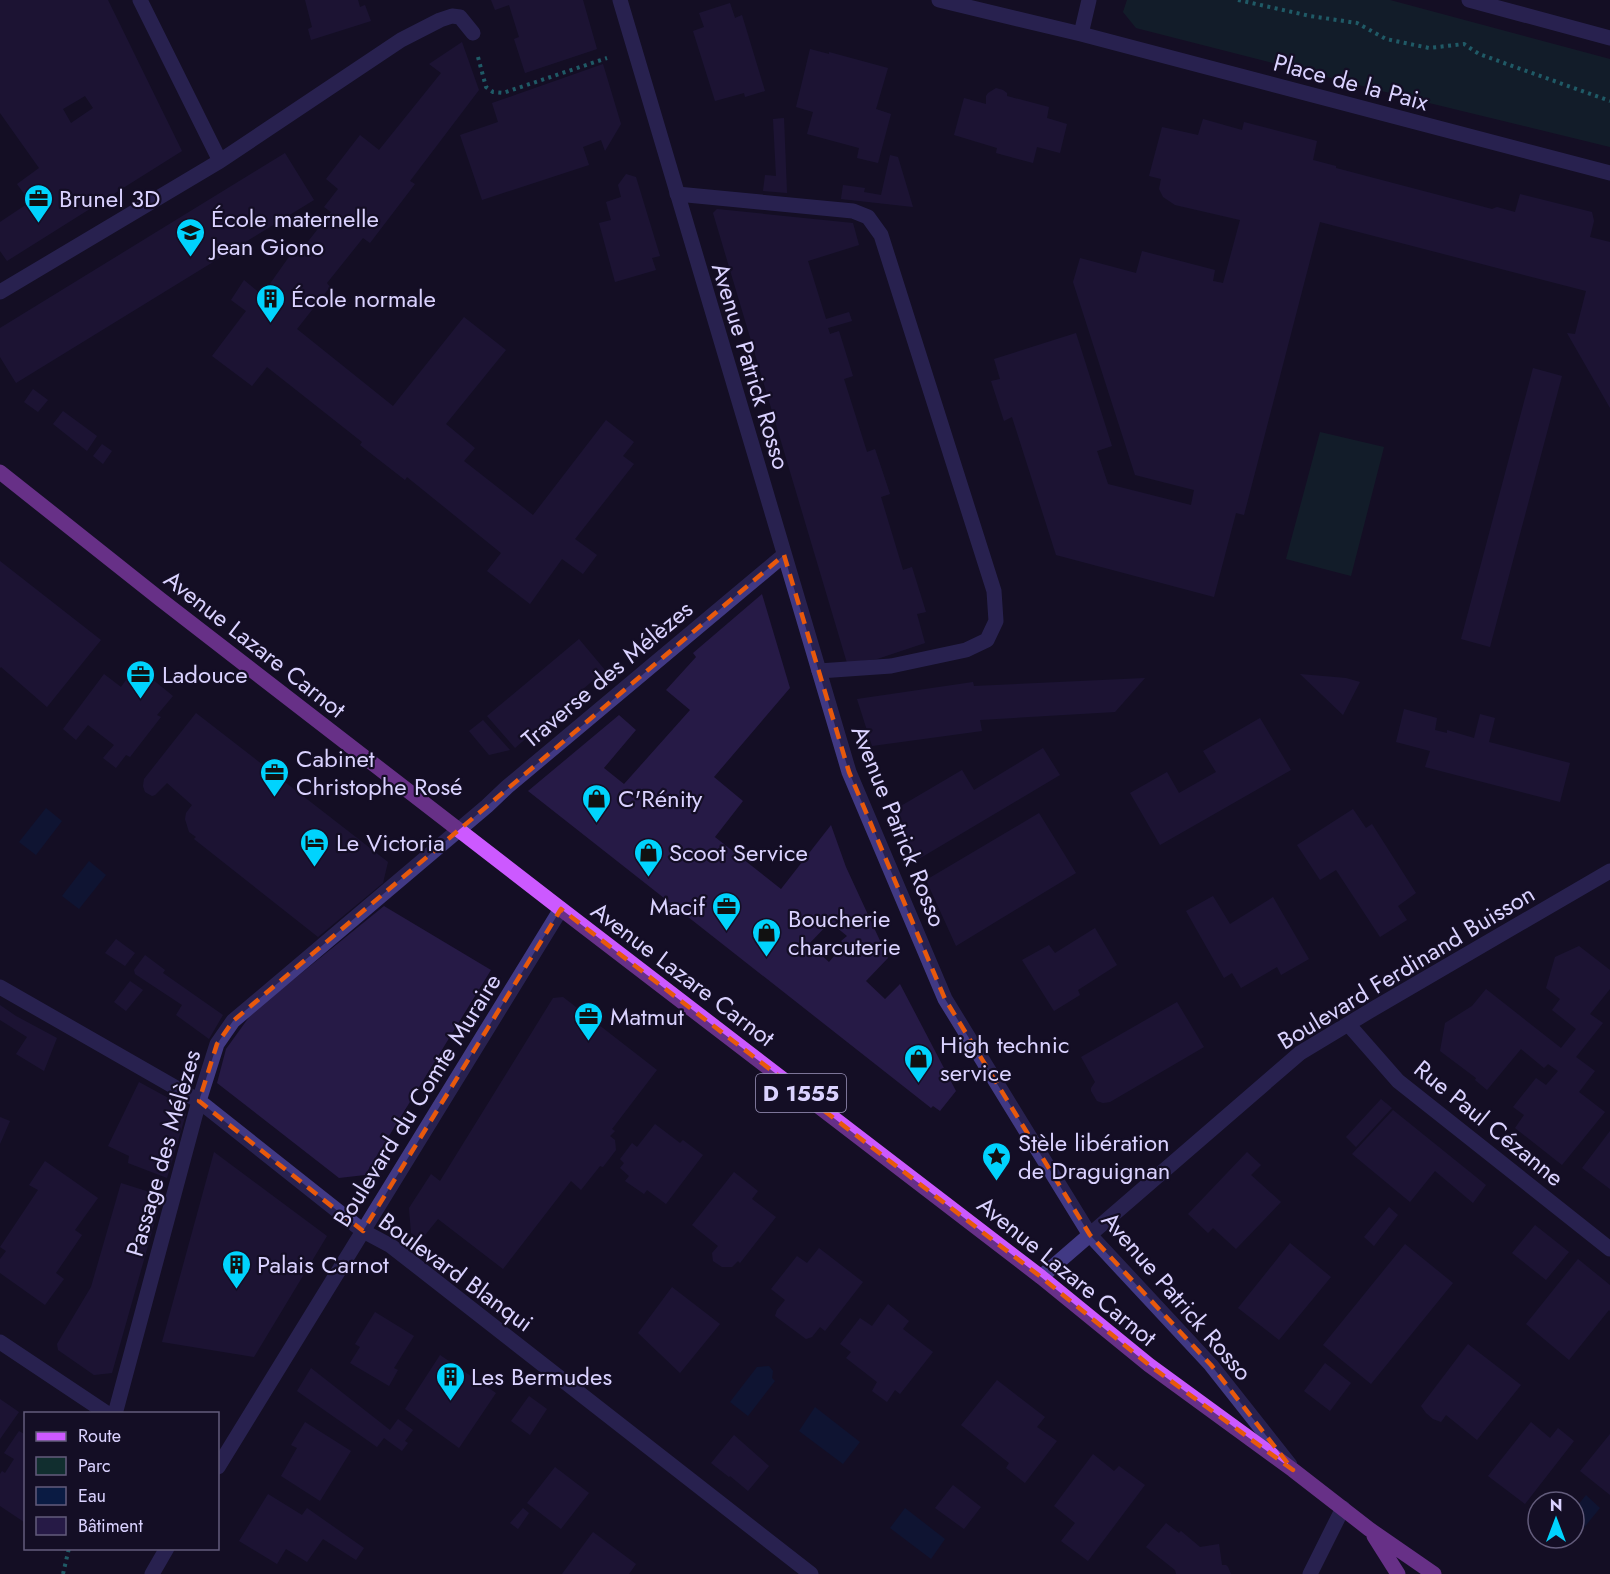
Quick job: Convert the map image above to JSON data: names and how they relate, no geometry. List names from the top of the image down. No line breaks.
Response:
{"streets":{"main road":["Avenue Lazare Carnot","D 1555"],"street":["Place de la Paix","Avenue Patrick Rosso","Traverse des Mélèzes","Boulevard Ferdinand Buisson","Boulevard du Comte Muraire","Rue Paul Cézanne","Passage des Mélèzes","Boulevard Blanqui"]},"crossings":[["Avenue Patrick Rosso","Avenue Lazare Carnot"],["Avenue Patrick Rosso","Traverse des Mélèzes"],["Avenue Patrick Rosso","Boulevard Ferdinand Buisson"],["Avenue Lazare Carnot","Traverse des Mélèzes"],["Avenue Lazare Carnot","Boulevard Ferdinand Buisson"],["Avenue Lazare Carnot","Boulevard du Comte Muraire"],["Avenue Lazare Carnot","Passage des Mélèzes"],["Traverse des Mélèzes","Passage des Mélèzes"],["Boulevard Ferdinand Buisson","Rue Paul Cézanne"],["Boulevard du Comte Muraire","Boulevard Blanqui"],["Passage des Mélèzes","Boulevard Blanqui"]],"places":{"office":["Brunel 3D","Ladouce","Cabinet Christophe Rosé","Macif","Matmut"],"school or university":["École maternelle Jean Giono"],"building":["École normale","Palais Carnot","Les Bermudes"],"shop":["C'Rénity","Scoot Service","Boucherie charcuterie","High technic service"],"hotel":["Le Victoria"],"place":["Stèle libération de Draguignan"]},"legend":["Route","Parc","Eau","Bâtiment"],"north":"top"}
